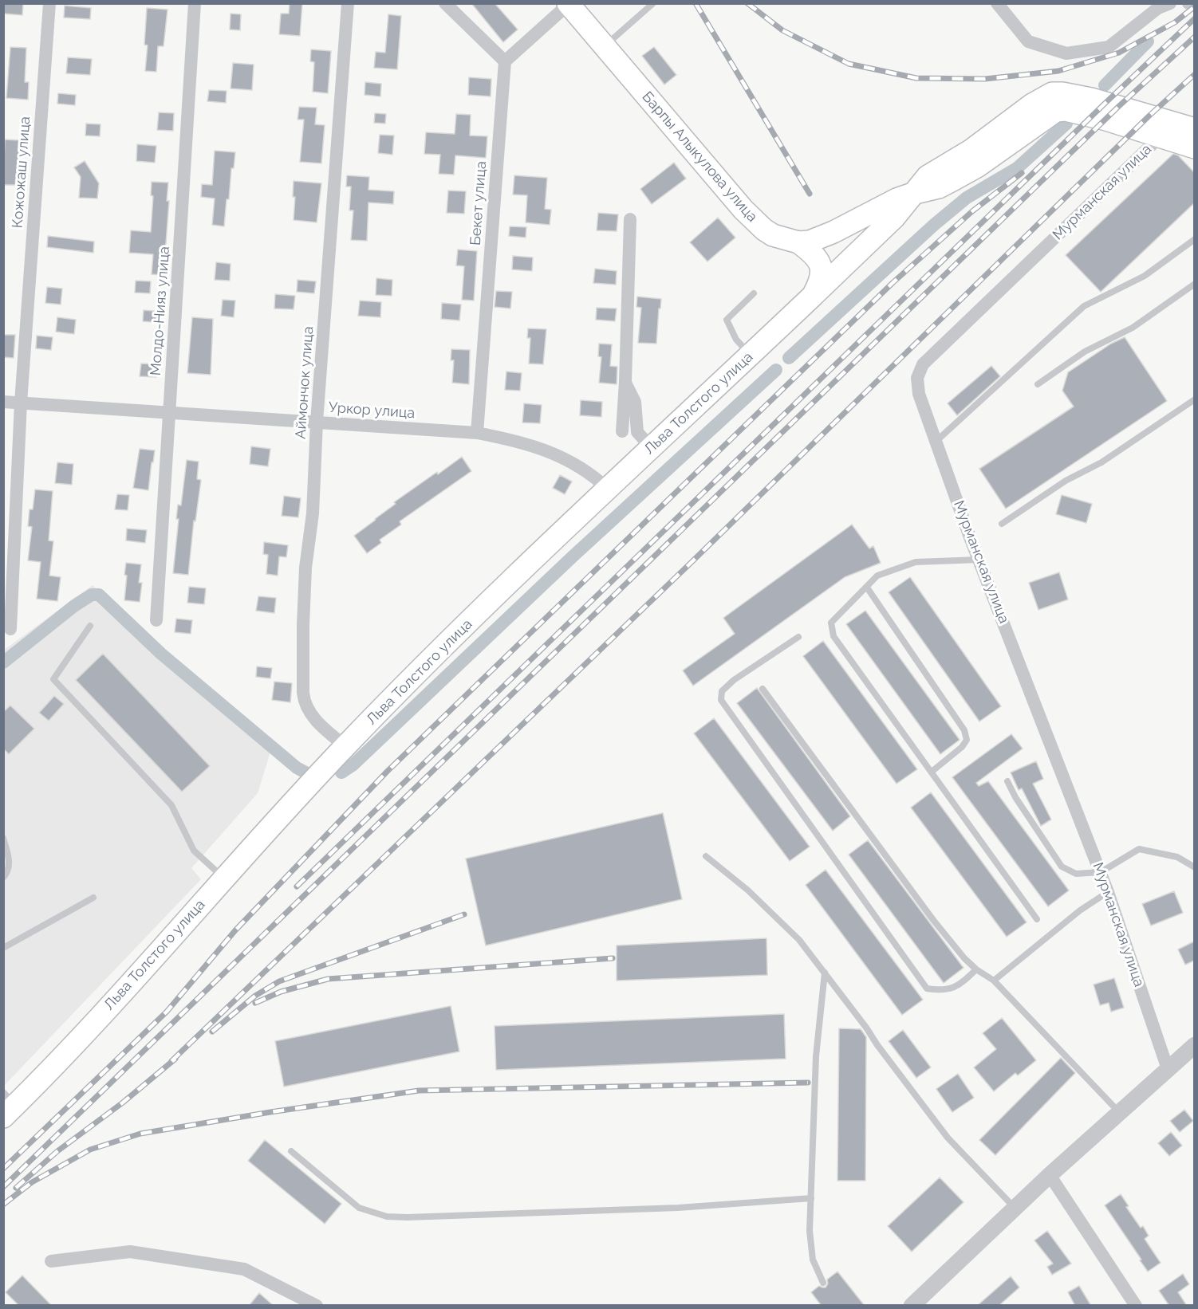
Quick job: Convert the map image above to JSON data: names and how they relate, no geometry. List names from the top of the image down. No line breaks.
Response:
{"streets":{"main road":["Барпы Алыкулова улица","Льва Толстого улица"],"street":["Кожожаш улица","Мурманская улица","Бекет улица","Молдо-Нияз улица","Аймончок улица","Уркор улица"]},"crossings":[["Барпы Алыкулова улица","Мурманская улица"],["Барпы Алыкулова улица","Льва Толстого улица"],["Кожожаш улица","Уркор улица"],["Бекет улица","Уркор улица"],["Молдо-Нияз улица","Уркор улица"],["Аймончок улица","Льва Толстого улица"],["Аймончок улица","Уркор улица"],["Льва Толстого улица","Уркор улица"]]}
